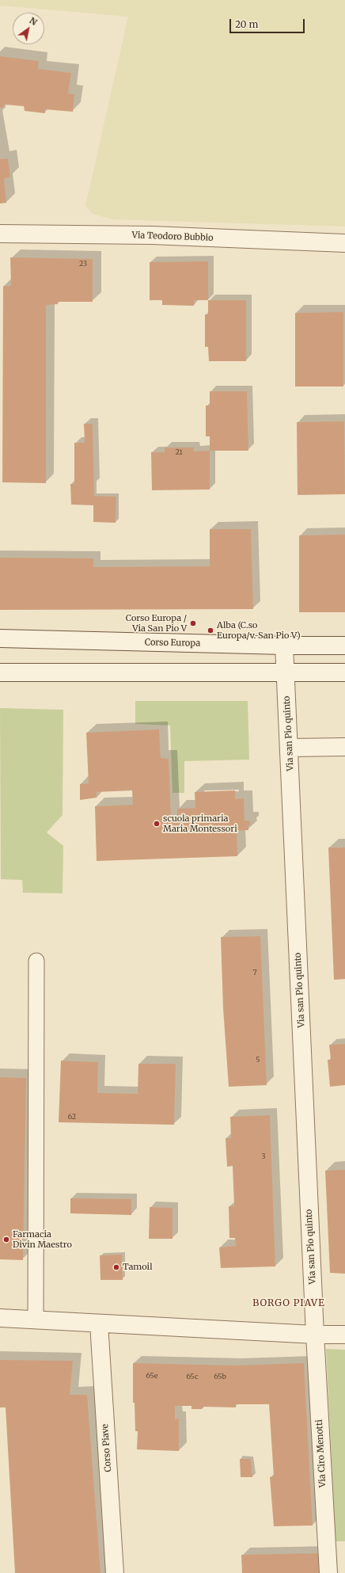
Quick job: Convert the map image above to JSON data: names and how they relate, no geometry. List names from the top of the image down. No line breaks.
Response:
{"streets":{"street":["Via Teodoro Bubbio","Corso Europa","Via san Pio quinto","Corso Piave","Via Ciro Menotti"]},"crossings":[["Corso Europa","Via san Pio quinto"],["Via san Pio quinto","Via Ciro Menotti"]],"districts":["BORGO PIAVE"],"places":["Corso Europa / Via San Pio V","Alba (C.so Europa/v. San Pio V)","scuola primaria Maria Montessori","Farmacia Divin Maestro","Tamoil"],"house_numbers":["23","21","7","5","62","3","65e","65c","65b"],"scale_bar":"20 m","north":"top right"}
